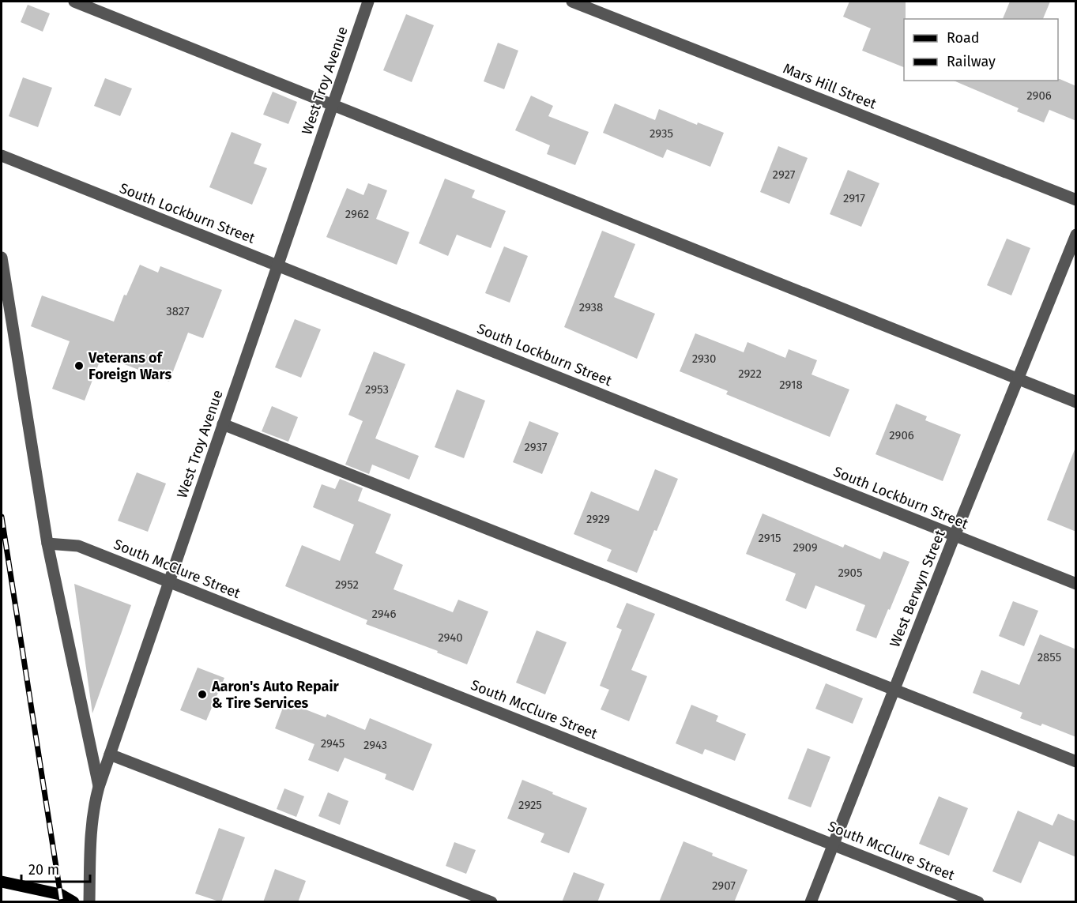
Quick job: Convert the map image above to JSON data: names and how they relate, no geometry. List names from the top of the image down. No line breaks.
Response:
{"streets":{"street":["West Troy Avenue","Mars Hill Street","South Lockburn Street","South McClure Street","West Berwyn Street"]},"crossings":[["West Troy Avenue","South Lockburn Street"],["West Troy Avenue","South McClure Street"],["South Lockburn Street","West Berwyn Street"],["South McClure Street","West Berwyn Street"]],"places":["Veterans of Foreign Wars","Aaron's Auto Repair & Tire Services"],"house_numbers":["2906","2935","2927","2917","2962","2938","3827","2930","2922","2918","2953","2906","2937","2929","2915","2909","2905","2952","2946","2940","2855","2945","2943","2925","2907"],"legend":["Road","Railway"],"scale_bar":"20 m"}
